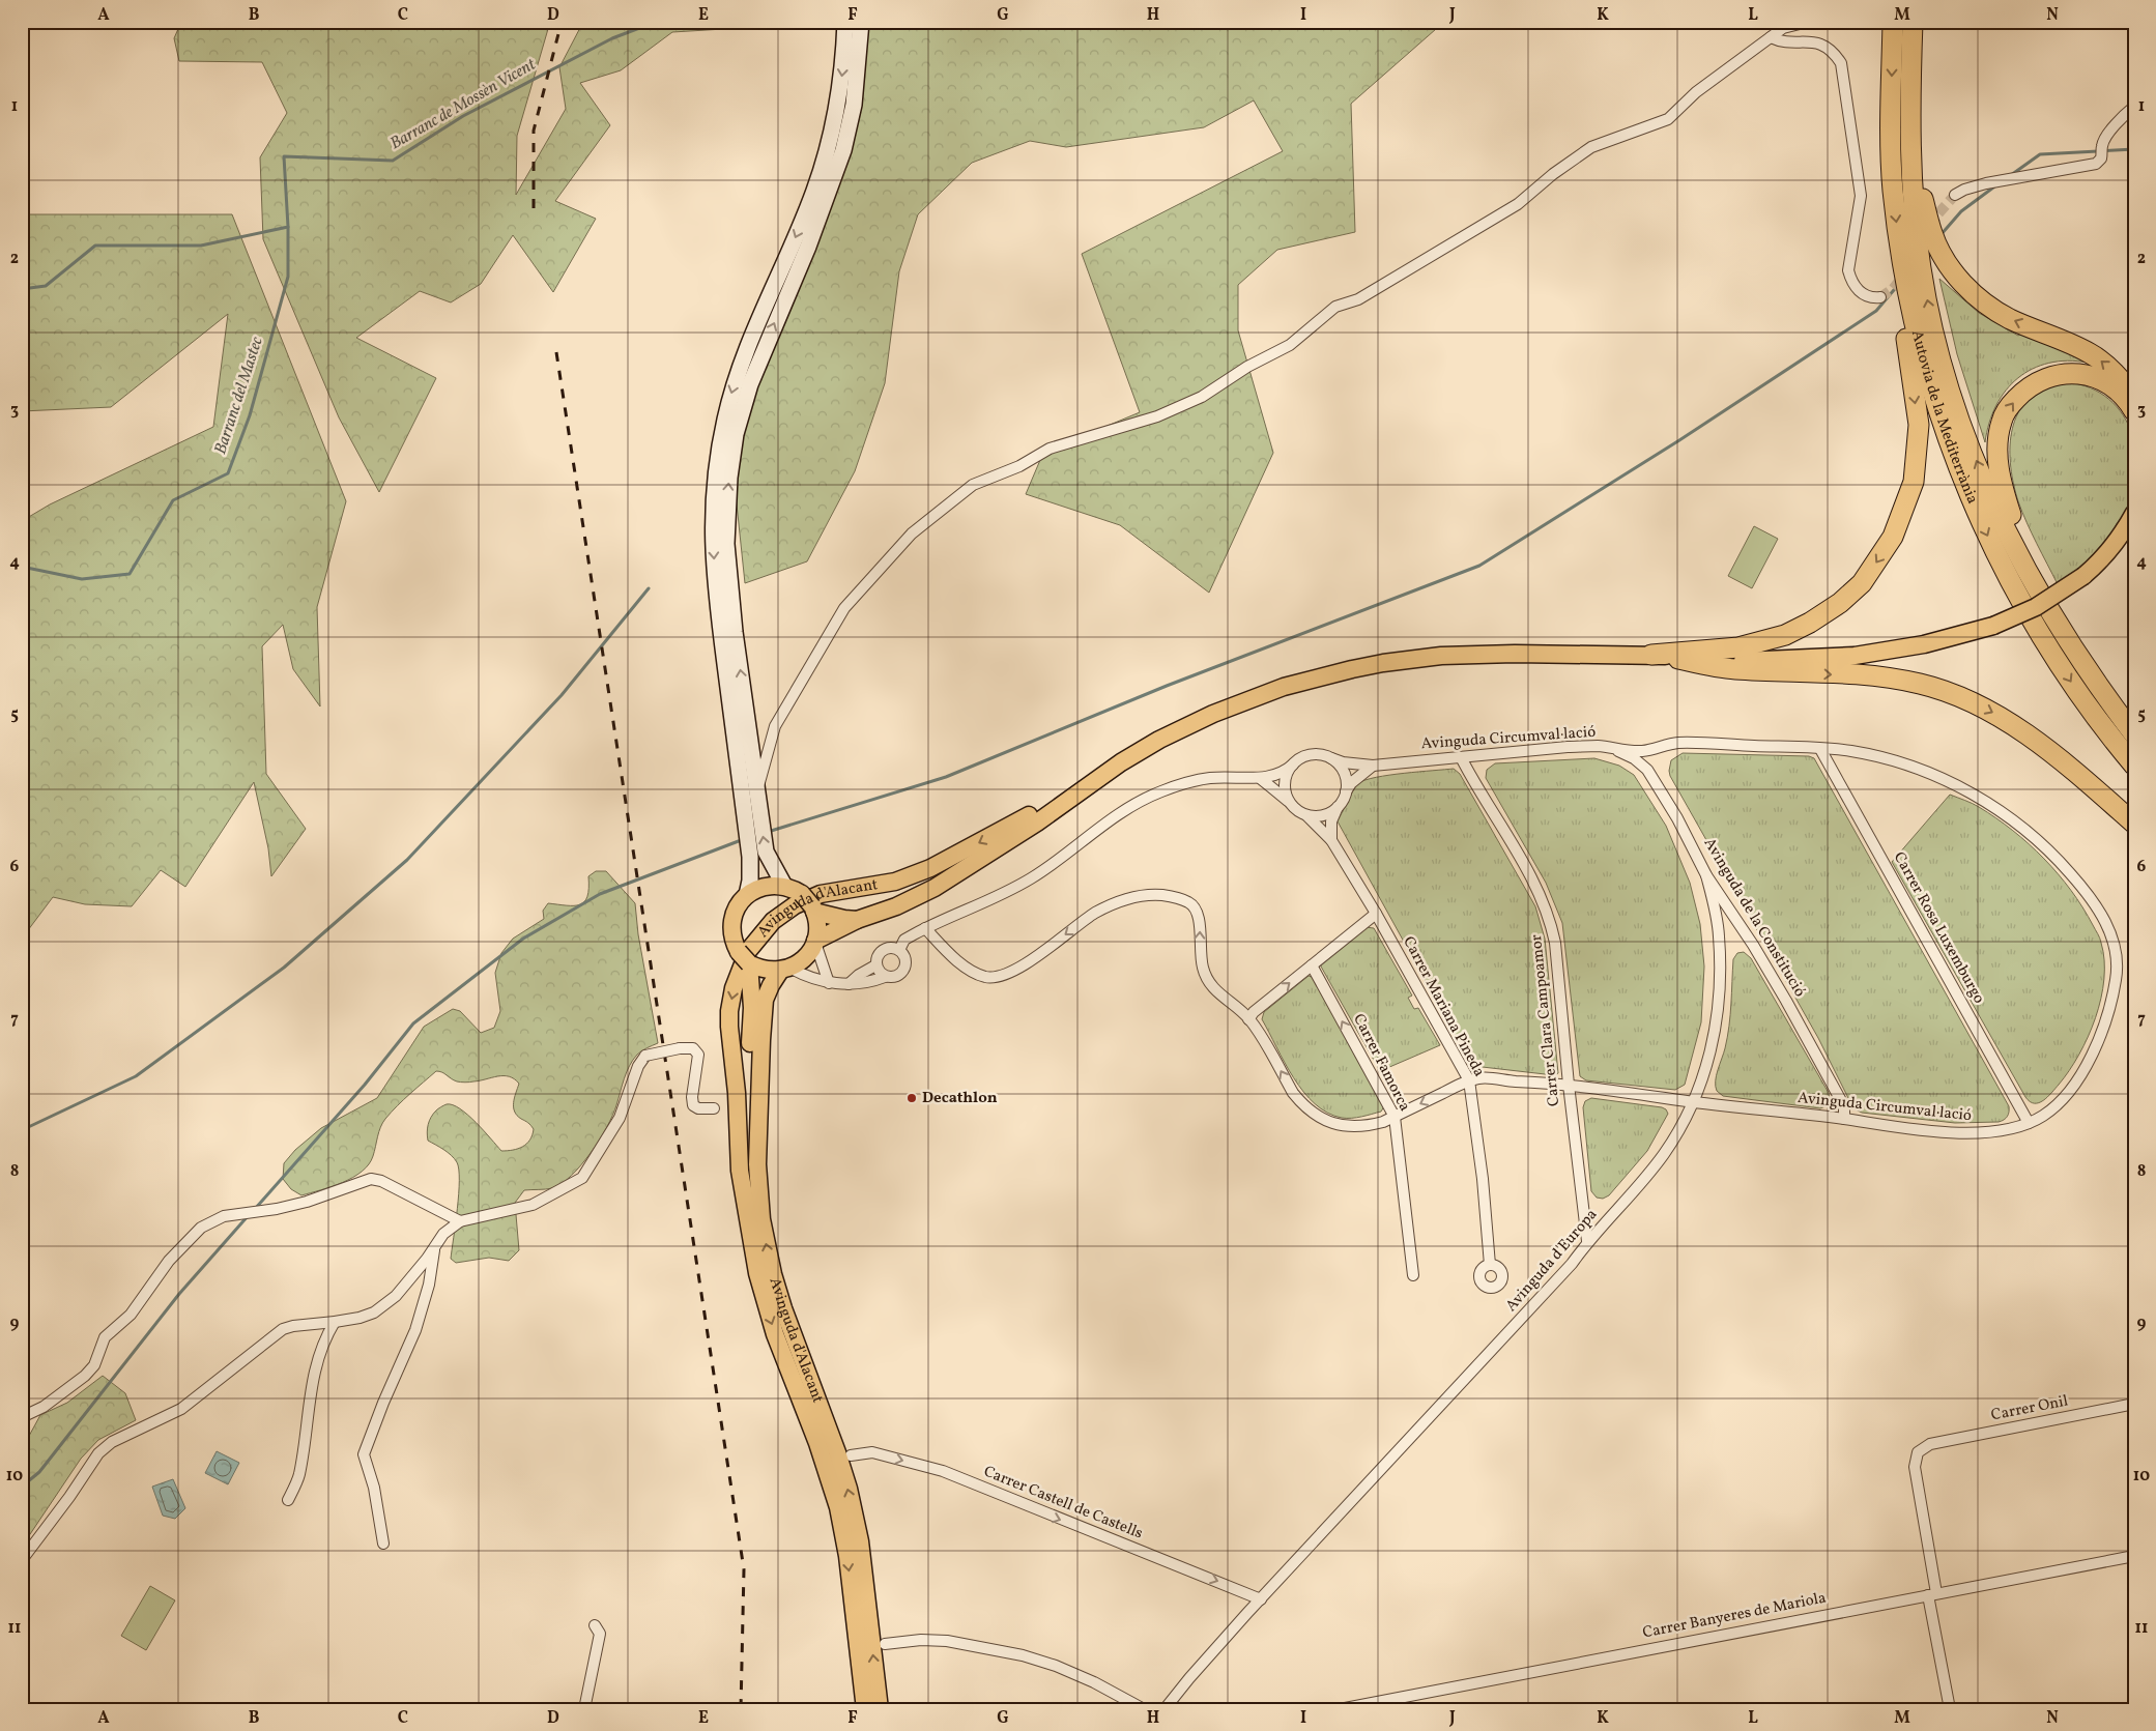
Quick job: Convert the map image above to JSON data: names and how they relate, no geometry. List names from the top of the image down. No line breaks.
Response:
{"streets":{"highway":["Autovia de la Mediterrània"],"main road":["Avinguda d'Alacant"],"street":["Avinguda Circumval·lació","Avinguda de la Constitució","Carrer Rosa Luxemburgo","Carrer Mariana Pineda","Carrer Clara Campoamor","Carrer Famorca","Avinguda d'Europa","Carrer Onil","Carrer Castell de Castells","Carrer Banyeres de Mariola"]},"crossings":[["Avinguda Circumval·lació","Avinguda de la Constitució"],["Avinguda Circumval·lació","Carrer Rosa Luxemburgo"],["Avinguda Circumval·lació","Carrer Mariana Pineda"],["Avinguda Circumval·lació","Carrer Clara Campoamor"],["Avinguda Circumval·lació","Carrer Famorca"],["Avinguda Circumval·lació","Avinguda d'Europa"],["Avinguda de la Constitució","Avinguda d'Europa"],["Carrer Clara Campoamor","Avinguda d'Europa"],["Avinguda d'Europa","Carrer Castell de Castells"],["Carrer Onil","Carrer Banyeres de Mariola"]],"one_way":["Carrer Famorca","Carrer Castell de Castells"],"water":["Barranc de Mossèn Vicent","Barranc del Mastec"],"places":["Decathlon"],"grid":{"columns":["A","B","C","D","E","F","G","H","I","J","K","L","M","N"],"rows":["1","2","3","4","5","6","7","8","9","10","11"]}}
